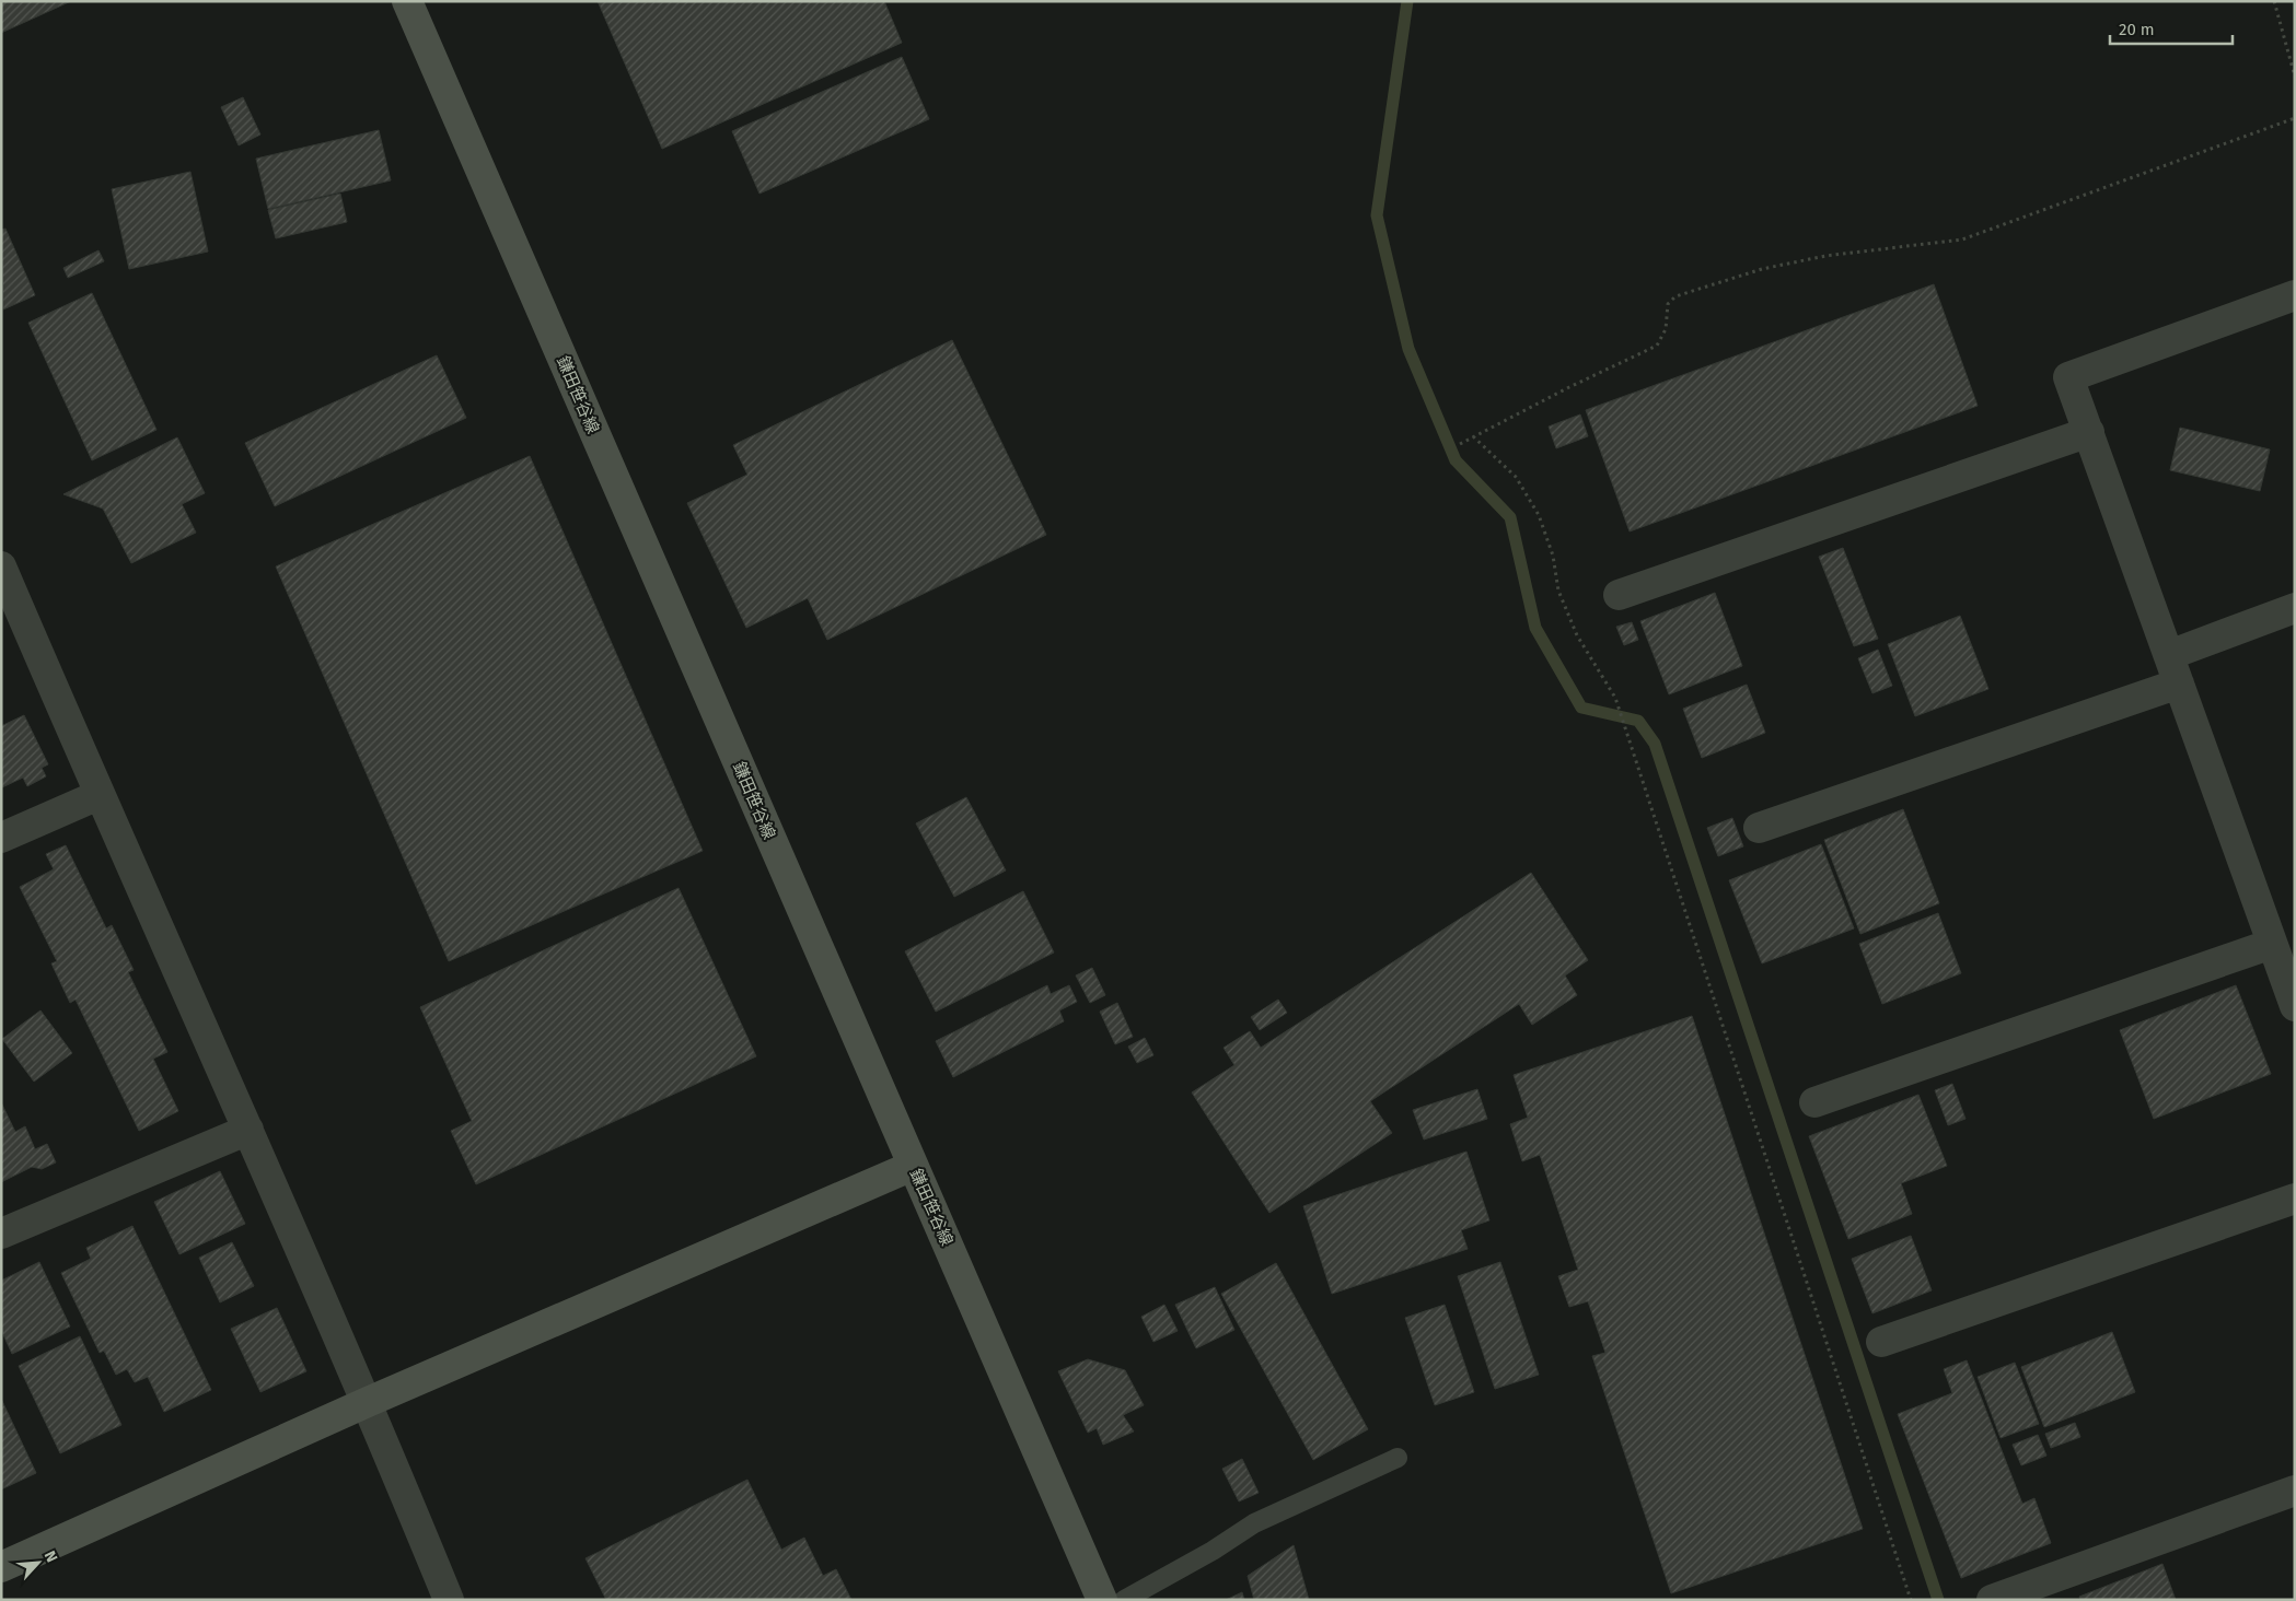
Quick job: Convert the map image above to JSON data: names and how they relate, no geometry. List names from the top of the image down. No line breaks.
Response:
{"streets":{"street":["鎌田笹谷線"]},"scale_bar":"20 m","north":"top right"}
